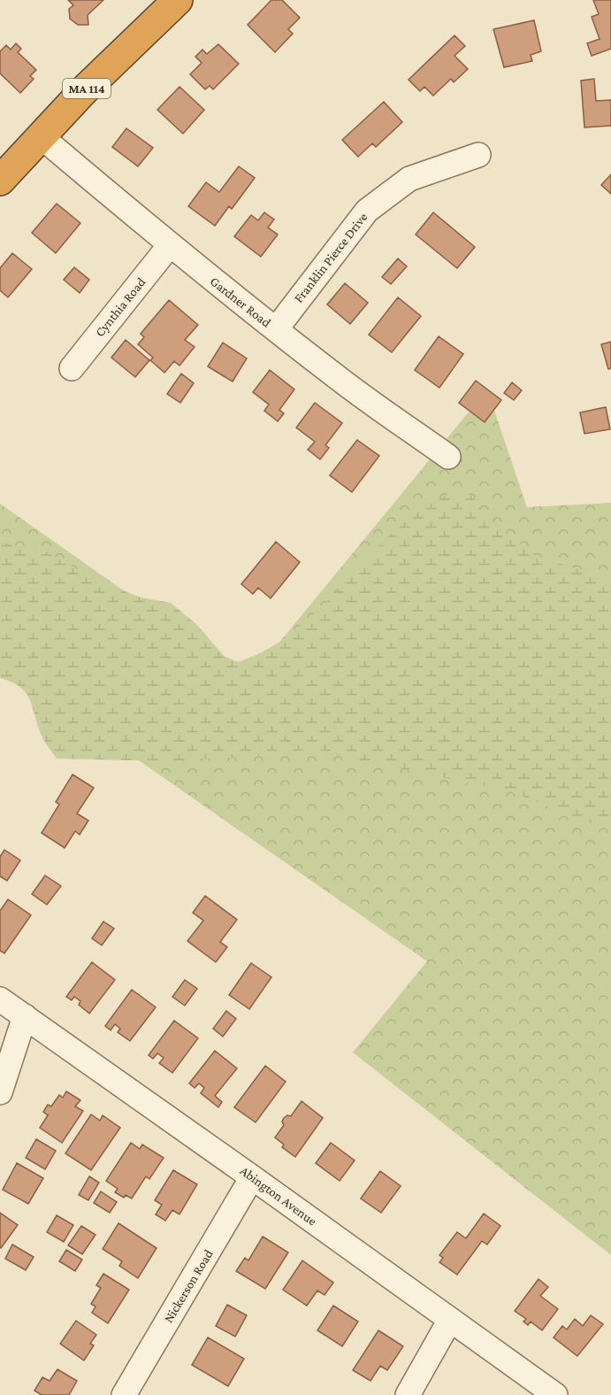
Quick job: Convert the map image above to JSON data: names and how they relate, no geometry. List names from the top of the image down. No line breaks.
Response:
{"streets":{"highway":["MA 114"],"street":["Franklin Pierce Drive","Gardner Road","Cynthia Road","Abington Avenue","Nickerson Road"]},"crossings":[["MA 114","Gardner Road"],["Franklin Pierce Drive","Gardner Road"],["Gardner Road","Cynthia Road"],["Abington Avenue","Nickerson Road"]]}
